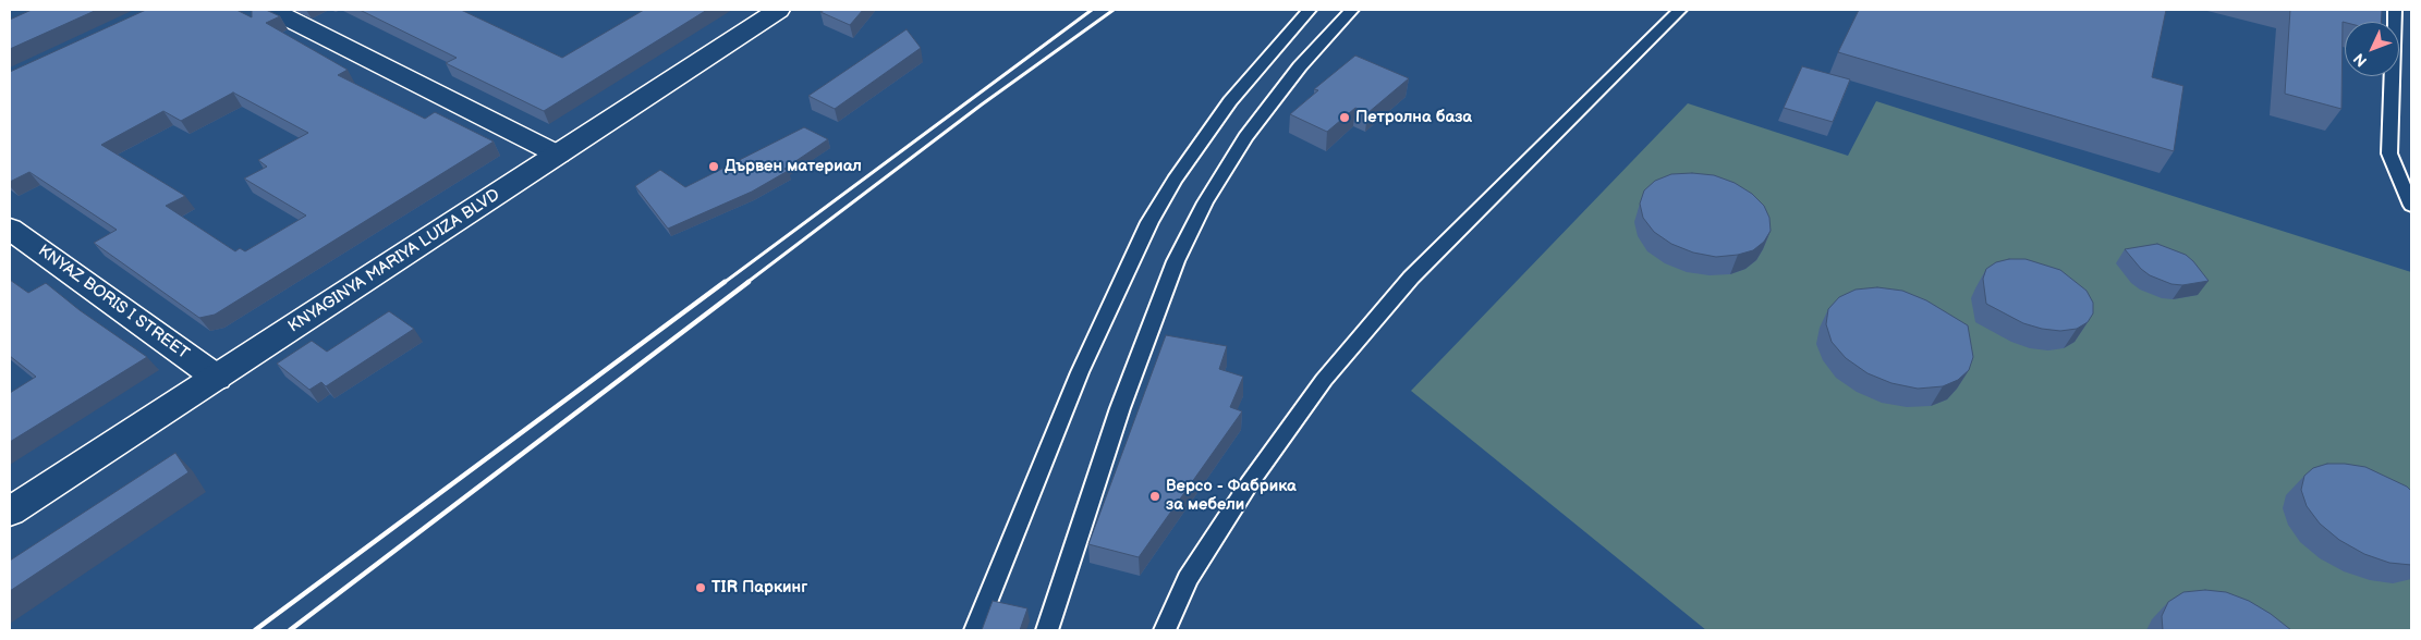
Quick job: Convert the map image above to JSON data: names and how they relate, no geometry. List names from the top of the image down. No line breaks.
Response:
{"streets":{"street":["KNYAGINYA MARIYA LUIZA BLVD","KNYAZ BORIS I STREET"]},"crossings":[["KNYAGINYA MARIYA LUIZA BLVD","KNYAZ BORIS I STREET"]],"places":["Петролна база","Дървен материал","Версо - Фабрика за мебели","TIR Паркинг"],"north":"bottom left"}
